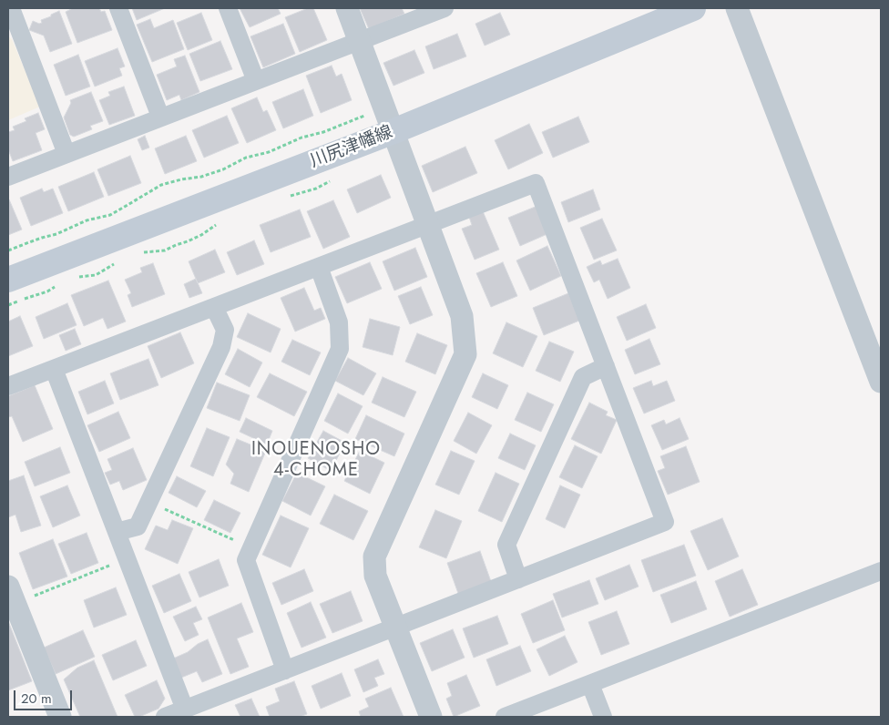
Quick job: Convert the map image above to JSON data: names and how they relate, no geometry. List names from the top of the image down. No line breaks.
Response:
{"streets":{"main road":["川尻津幡線"]},"districts":["INOUENOSHO 4-CHOME"],"scale_bar":"20 m"}
